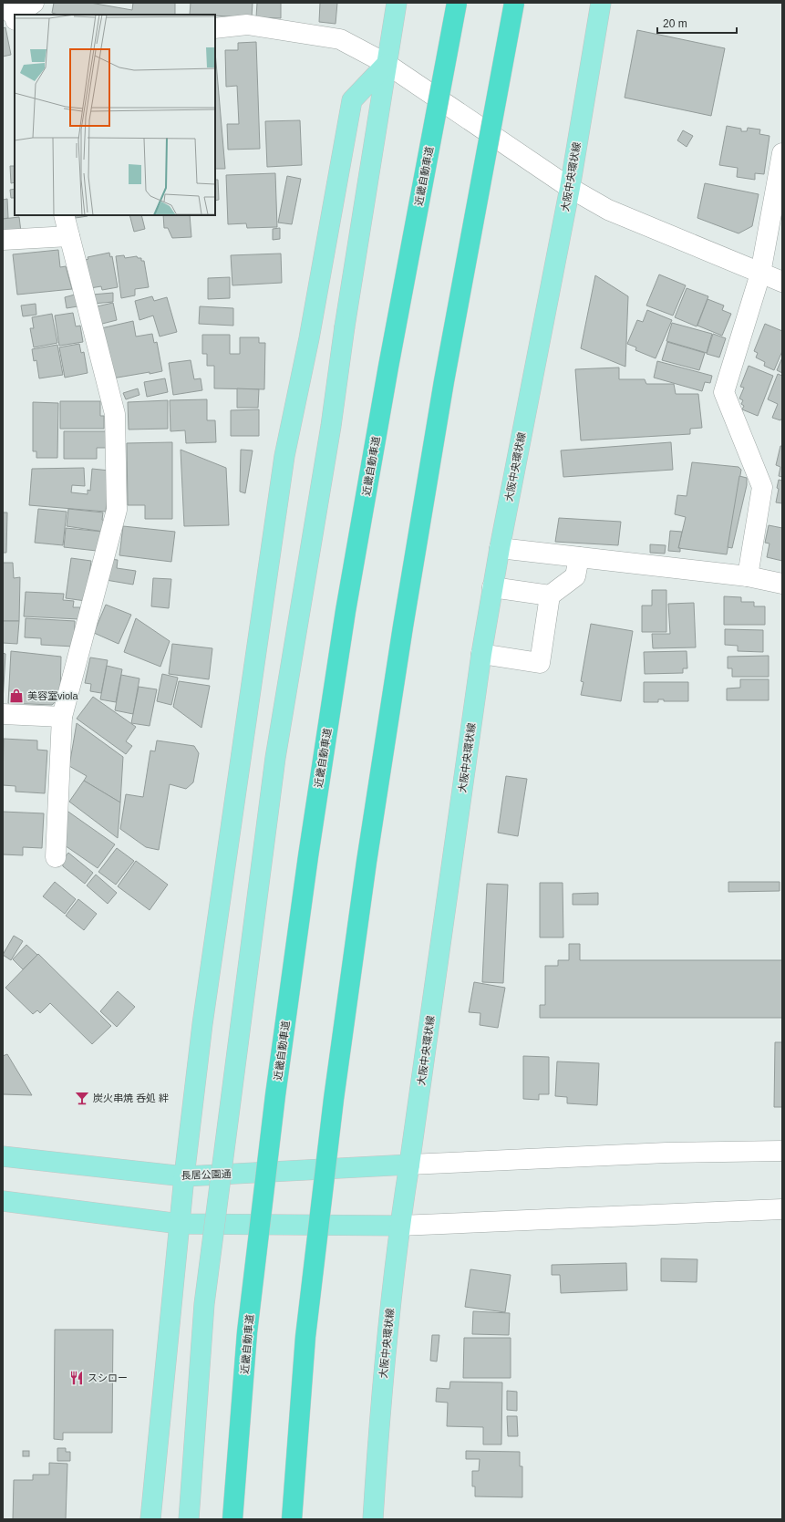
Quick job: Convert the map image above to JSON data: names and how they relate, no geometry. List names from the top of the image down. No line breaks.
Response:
{"streets":{"highway":["近畿自動車道"],"main road":["大阪中央環状線","長居公園通"]},"crossings":[["大阪中央環状線","長居公園通"]],"places":{"shop":["美容室viola"],"bar":["炭火串焼 呑処 絆"],"restaurant":["スシロー"]},"scale_bar":"20 m"}
